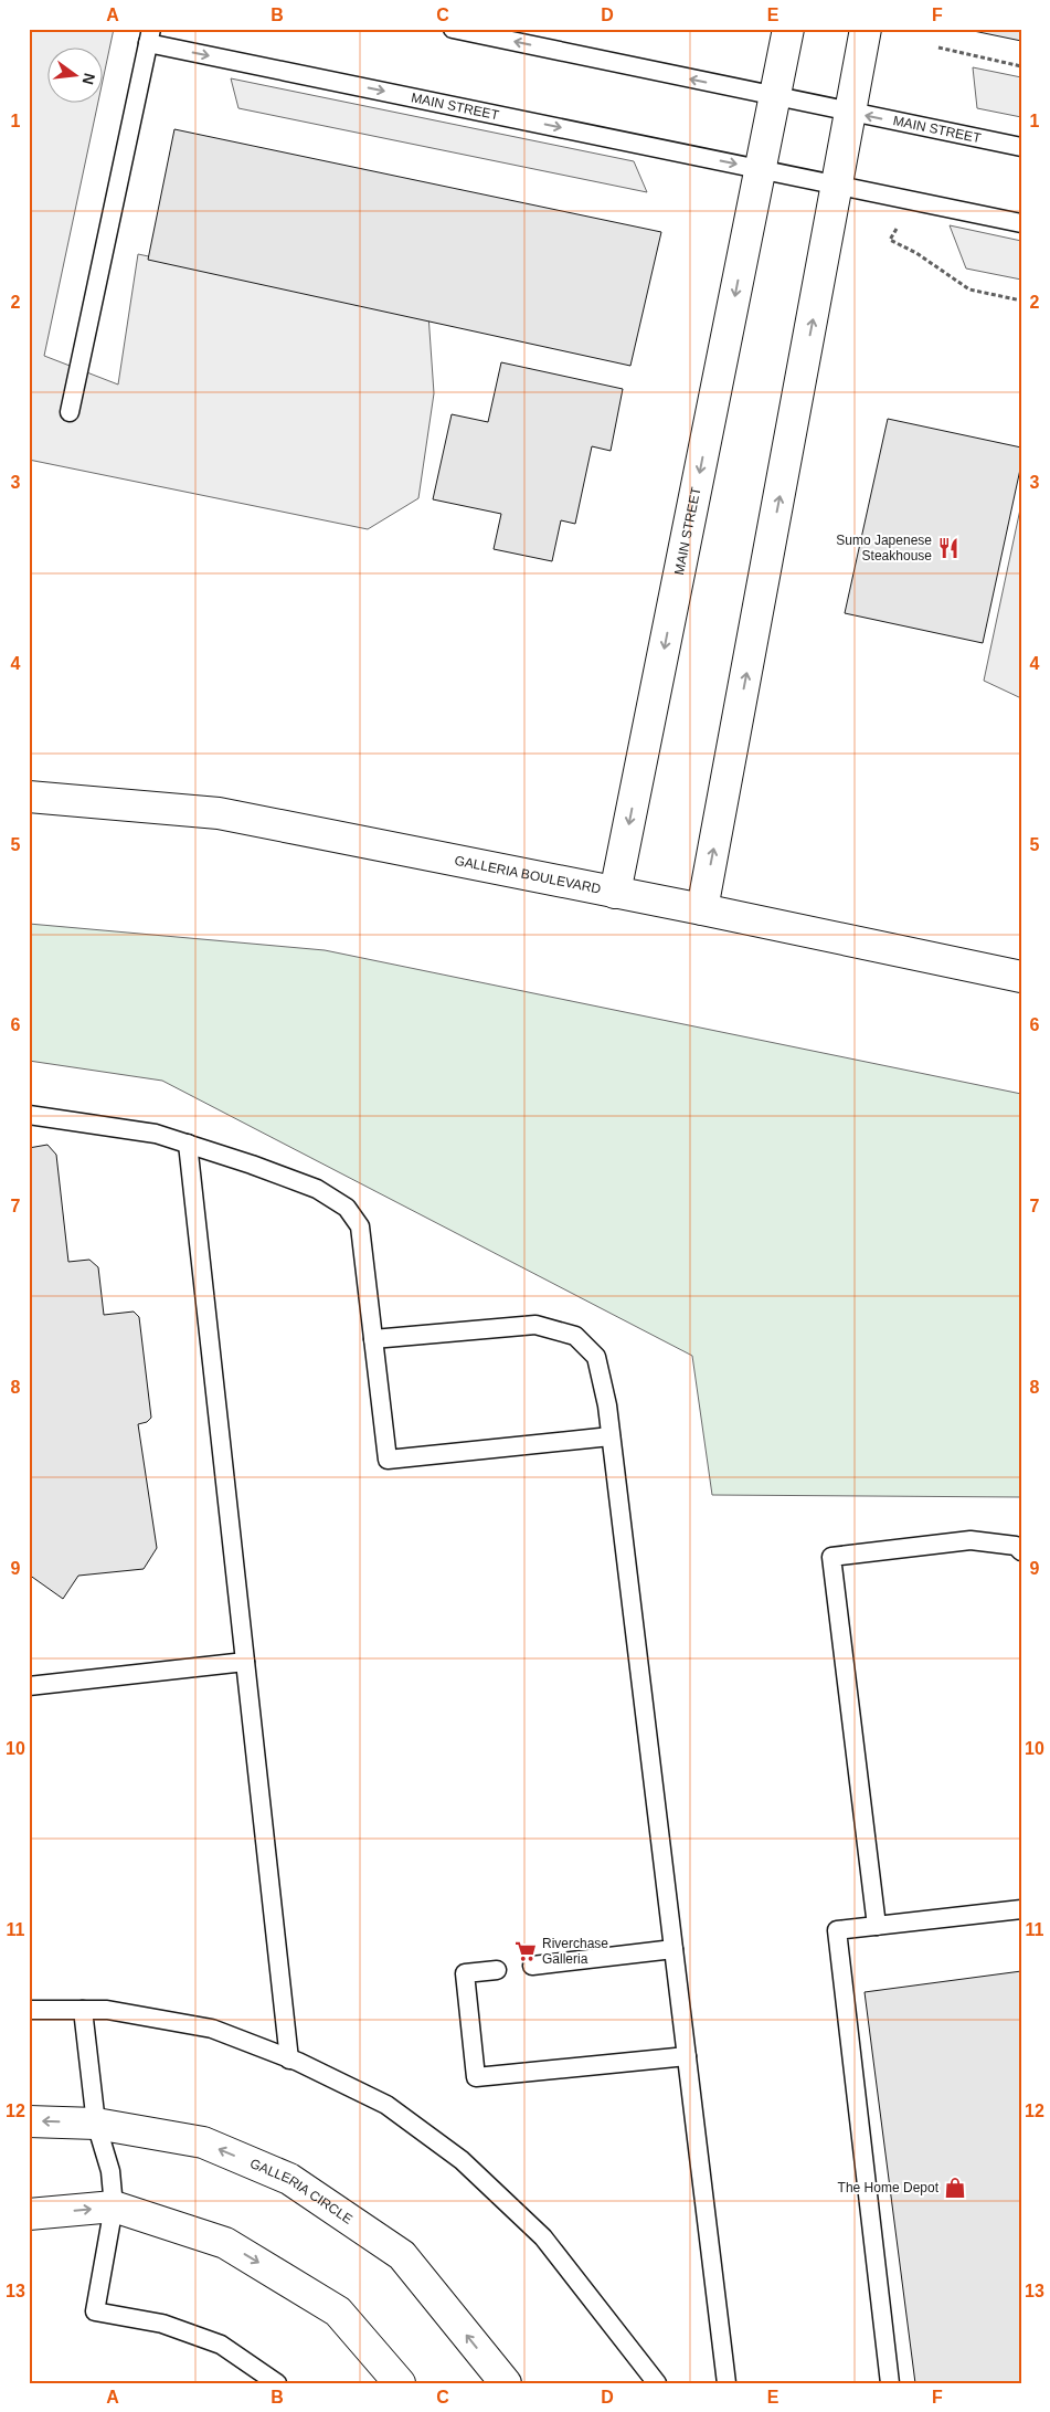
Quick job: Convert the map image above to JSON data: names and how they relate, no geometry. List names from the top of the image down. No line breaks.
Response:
{"streets":{"street":["MAIN STREET","GALLERIA BOULEVARD","GALLERIA CIRCLE"]},"crossings":[["MAIN STREET","GALLERIA BOULEVARD"]],"places":{"restaurant":["Sumo Japenese Steakhouse"],"supermarket":["Riverchase Galleria"],"shop":["The Home Depot"]},"north":"right","grid":{"columns":["A","B","C","D","E","F"],"rows":["1","2","3","4","5","6","7","8","9","10","11","12","13"]}}
